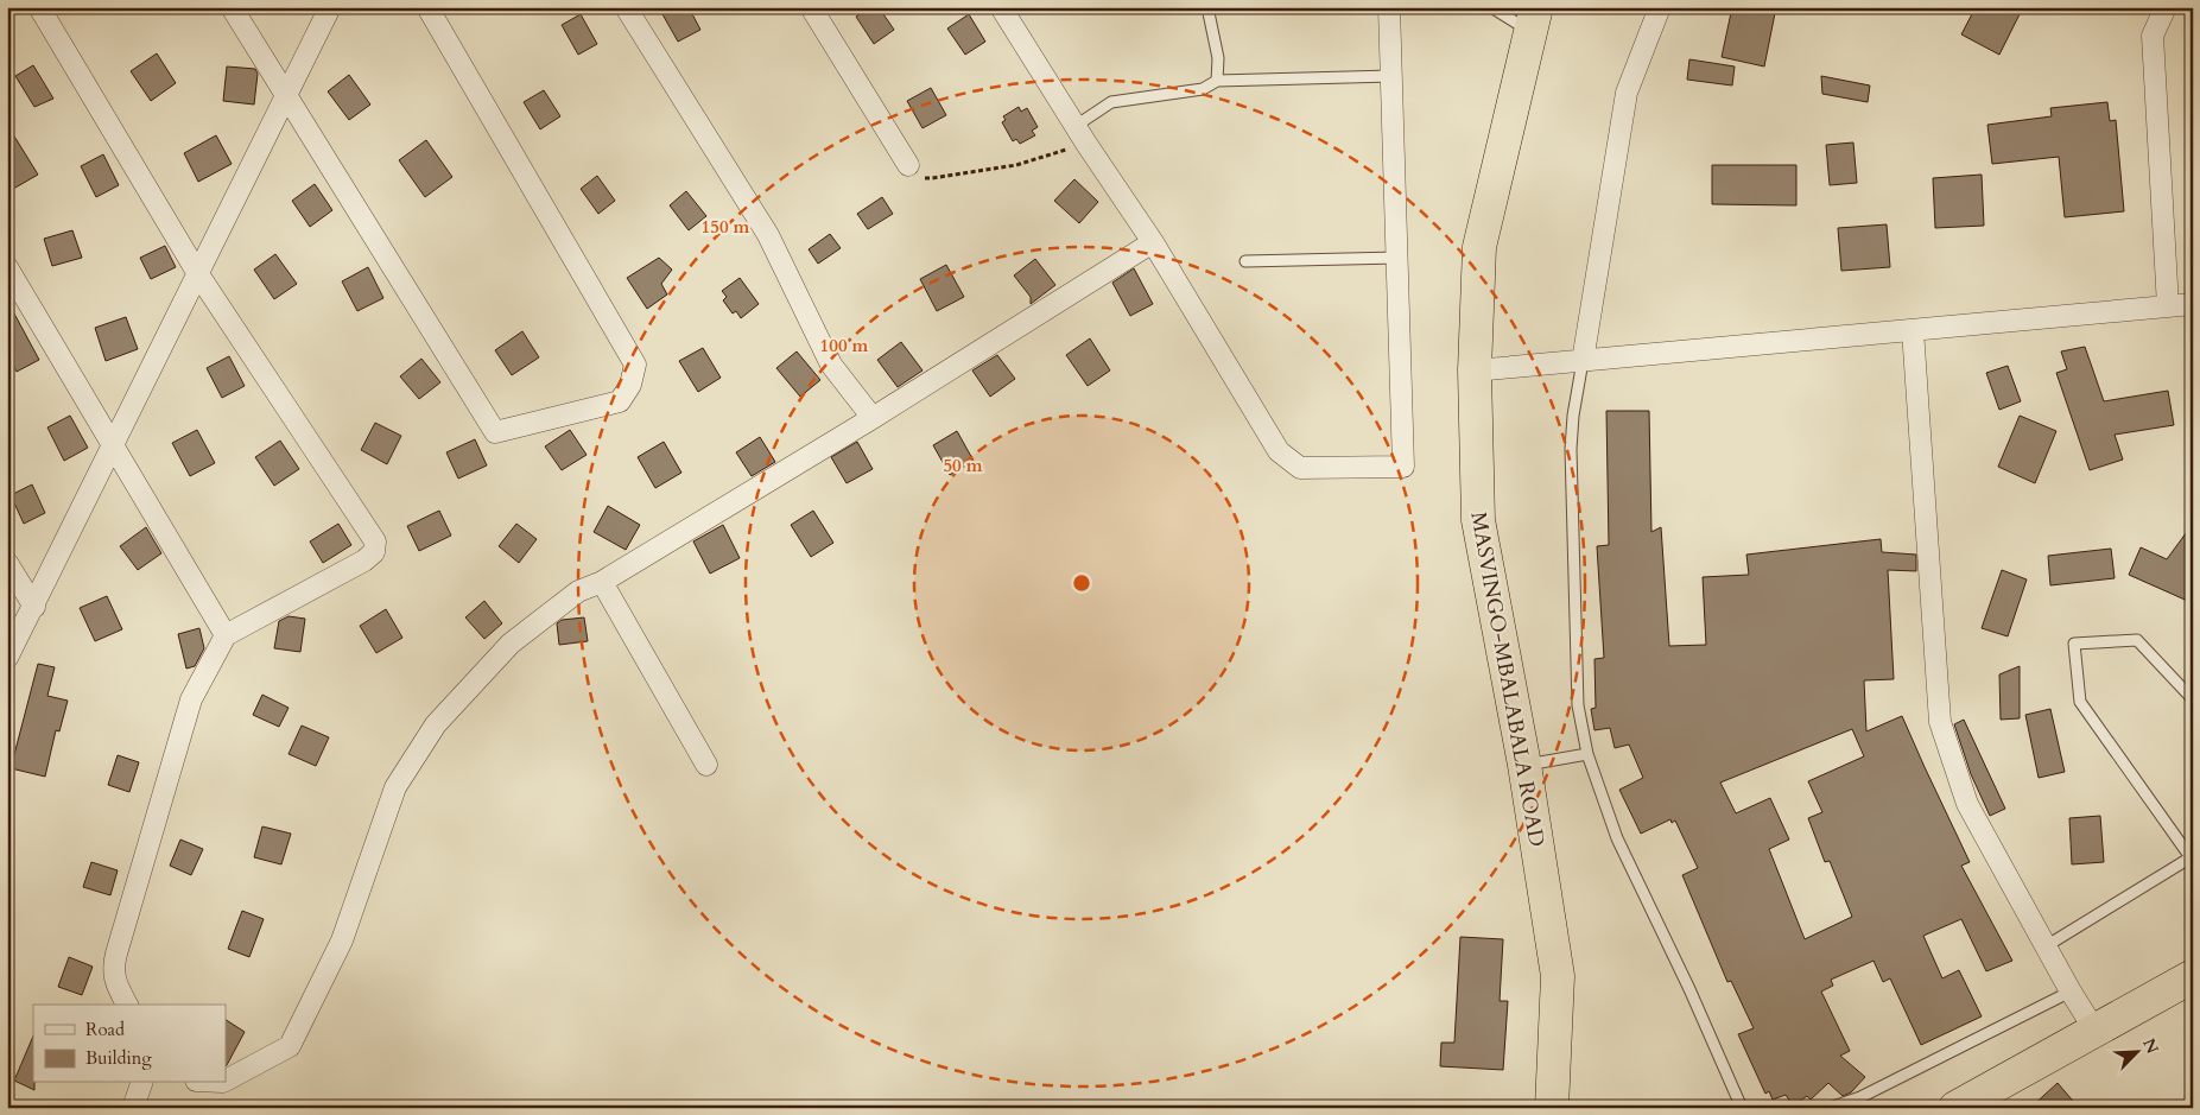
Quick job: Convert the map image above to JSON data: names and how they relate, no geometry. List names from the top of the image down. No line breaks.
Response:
{"streets":{"highway":["MASVINGO-MBALABALA ROAD"]},"legend":["Road","Building"],"north":"top right","rings":["150 m","100 m","50 m"]}
